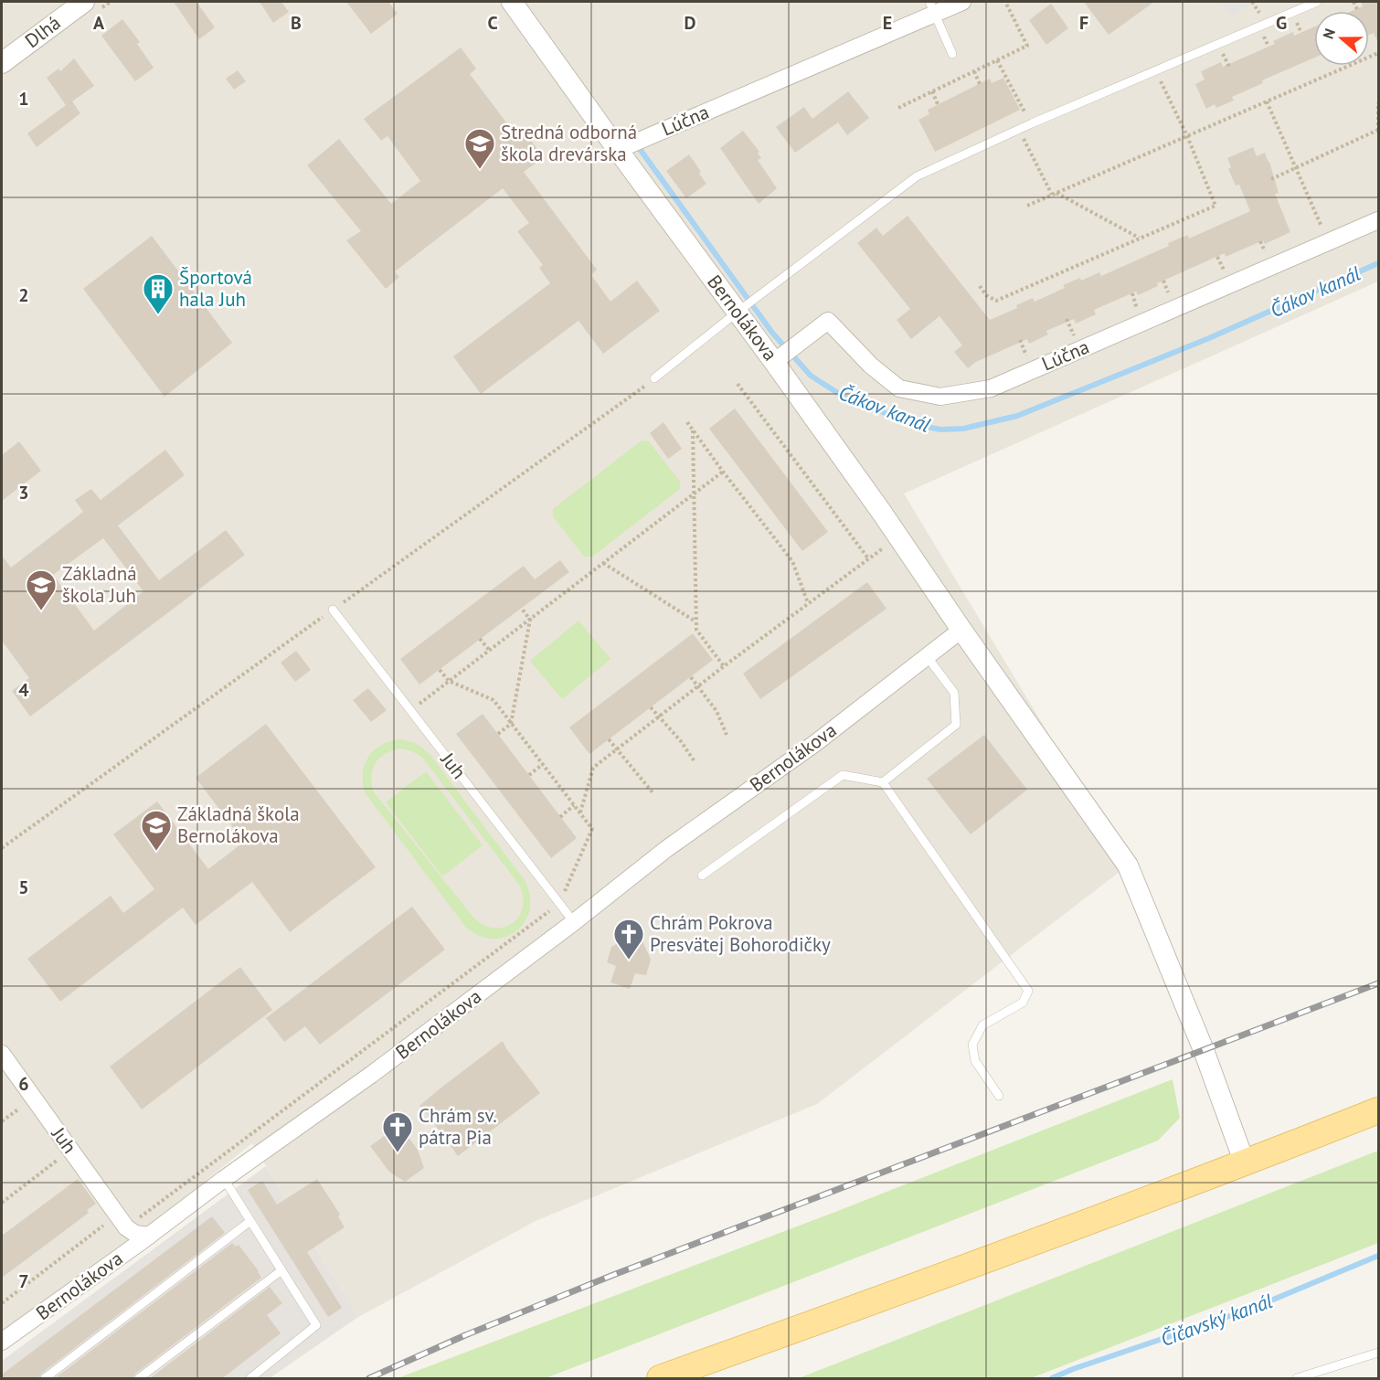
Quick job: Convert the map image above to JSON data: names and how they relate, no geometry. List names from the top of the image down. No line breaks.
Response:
{"streets":{"street":["Dlhá","Lúčna","Bernolákova","Juh"]},"crossings":[["Lúčna","Bernolákova"],["Bernolákova","Juh"]],"water":["Čákov kanál","Čičavský kanál"],"places":{"school or university":["Stredná odborná škola drevárska","Základná škola Juh","Základná škola Bernolákova"],"building":["Športová hala Juh"],"church":["Chrám Pokrova Presvätej Bohorodičky","Chrám sv. pátra Pia"]},"north":"left","grid":{"columns":["A","B","C","D","E","F","G"],"rows":["1","2","3","4","5","6","7"]}}
